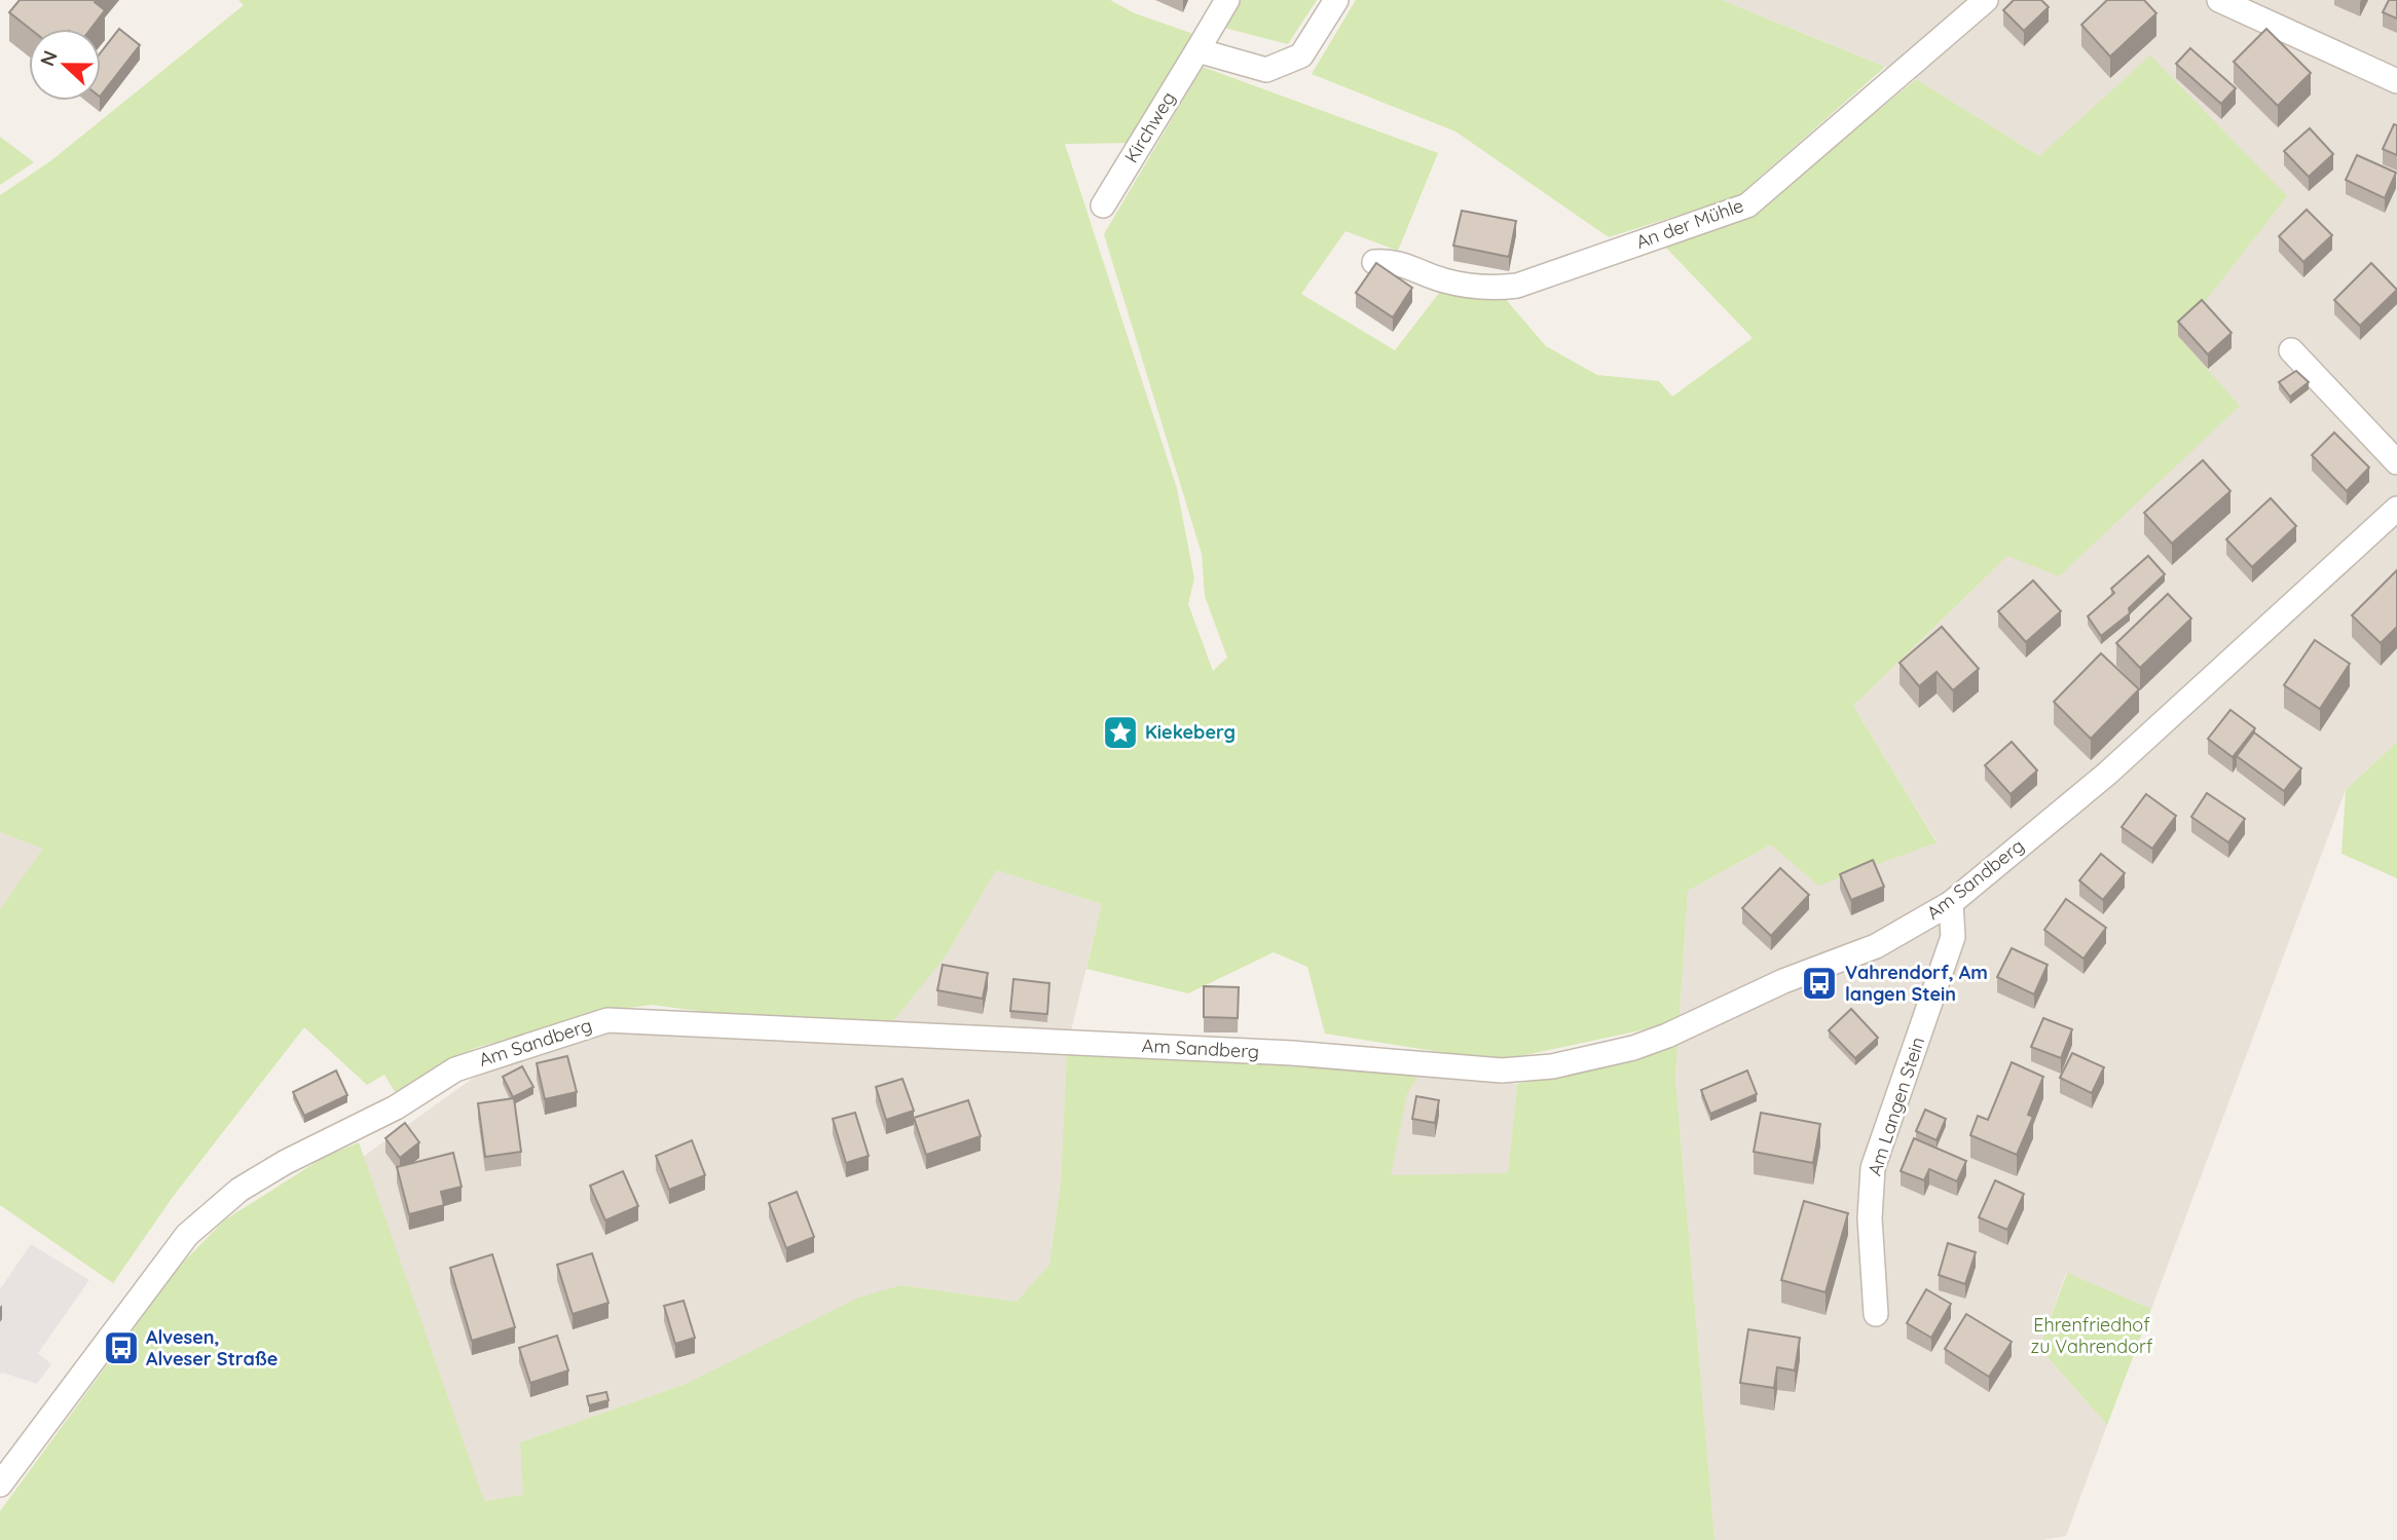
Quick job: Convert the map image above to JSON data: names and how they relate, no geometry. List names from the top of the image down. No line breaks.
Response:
{"streets":{"street":["Kirchweg","An der Mühle","Am Sandberg","Am Langen Stein"]},"crossings":[["Am Sandberg","Am Langen Stein"]],"parks":["Ehrenfriedhof zu Vahrendorf"],"places":{"place":["Kiekeberg"],"bus stop":["Vahrendorf, Am langen Stein","Alvesen, Alveser Straße"]},"north":"left"}
